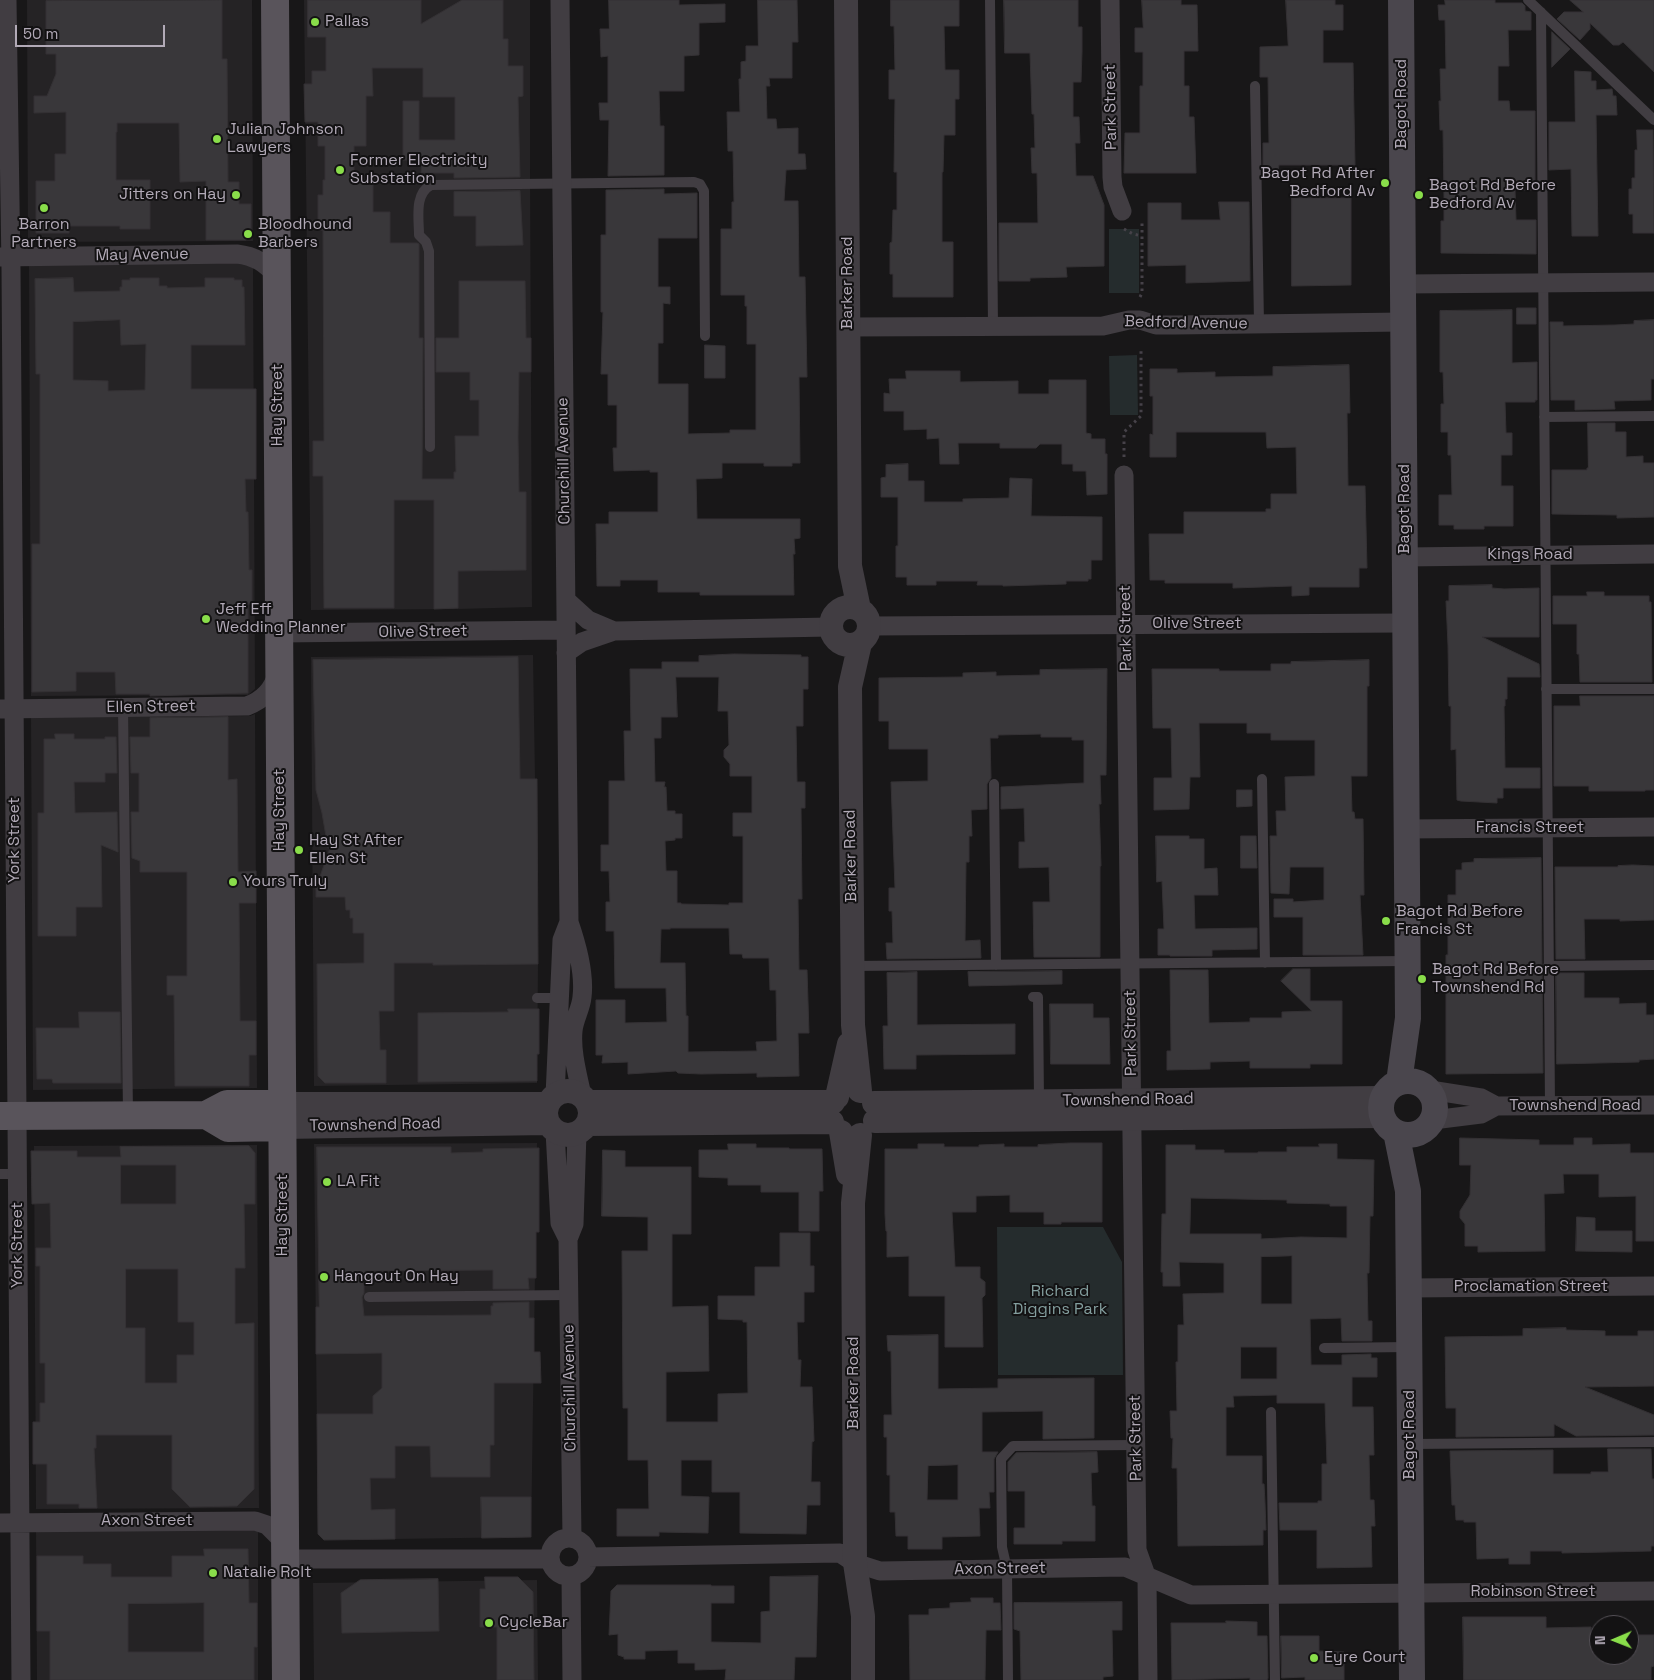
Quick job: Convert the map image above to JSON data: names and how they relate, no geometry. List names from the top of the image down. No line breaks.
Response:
{"streets":{"main road":["Bagot Road","Hay Street","Townshend Road"],"street":["Park Street","May Avenue","Barker Road","Bedford Avenue","Churchill Avenue","Kings Road","Olive Street","Ellen Street","Francis Street","York Street","Proclamation Street","Axon Street","Robinson Street"]},"crossings":[["Bagot Road","Bedford Avenue"],["Bagot Road","Kings Road"],["Bagot Road","Olive Street"],["Bagot Road","Francis Street"],["Bagot Road","Townshend Road"],["Bagot Road","Proclamation Street"],["Bagot Road","Axon Street"],["Bagot Road","Robinson Street"],["Park Street","Olive Street"],["Park Street","Townshend Road"],["Park Street","Axon Street"],["May Avenue","Hay Street"],["May Avenue","York Street"],["Barker Road","Bedford Avenue"],["Barker Road","Olive Street"],["Barker Road","Townshend Road"],["Barker Road","Axon Street"],["Hay Street","Olive Street"],["Hay Street","Ellen Street"],["Hay Street","Townshend Road"],["Hay Street","Axon Street"],["Churchill Avenue","Olive Street"],["Churchill Avenue","Townshend Road"],["Churchill Avenue","Axon Street"],["Ellen Street","York Street"],["York Street","Townshend Road"],["York Street","Axon Street"],["Axon Street","Robinson Street"]],"parks":["Richard Diggins Park"],"places":["Pallas","Julian Johnson Lawyers","Former Electricity Substation","Bagot Rd After Bedford Av","Jitters on Hay","Bagot Rd Before Bedford Av","Barron Partners","Bloodhound Barbers","Jeff Eff Wedding Planner","Hay St After Ellen St","Yours Truly","Bagot Rd Before Francis St","Bagot Rd Before Townshend Rd","LA Fit","Hangout On Hay","Natalie Rolt","CycleBar","Eyre Court"],"scale_bar":"50 m","north":"left"}
